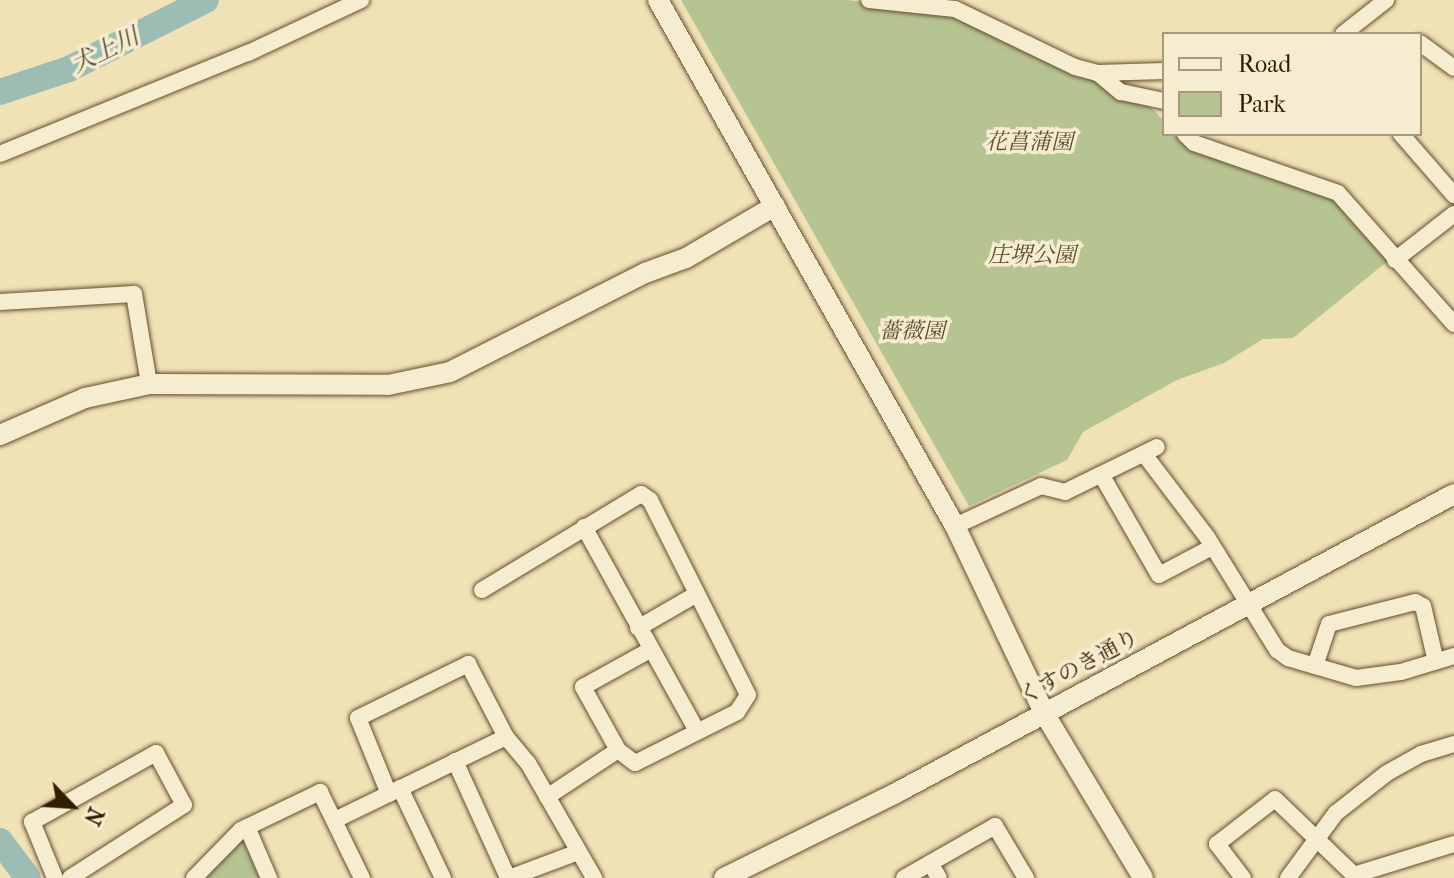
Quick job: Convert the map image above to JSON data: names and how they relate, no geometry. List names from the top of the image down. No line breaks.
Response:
{"streets":{"street":["くすのき通り"]},"water":["犬上川"],"parks":["花菖蒲園","庄堺公園","薔薇園"],"legend":["Road","Park"],"north":"bottom right"}
